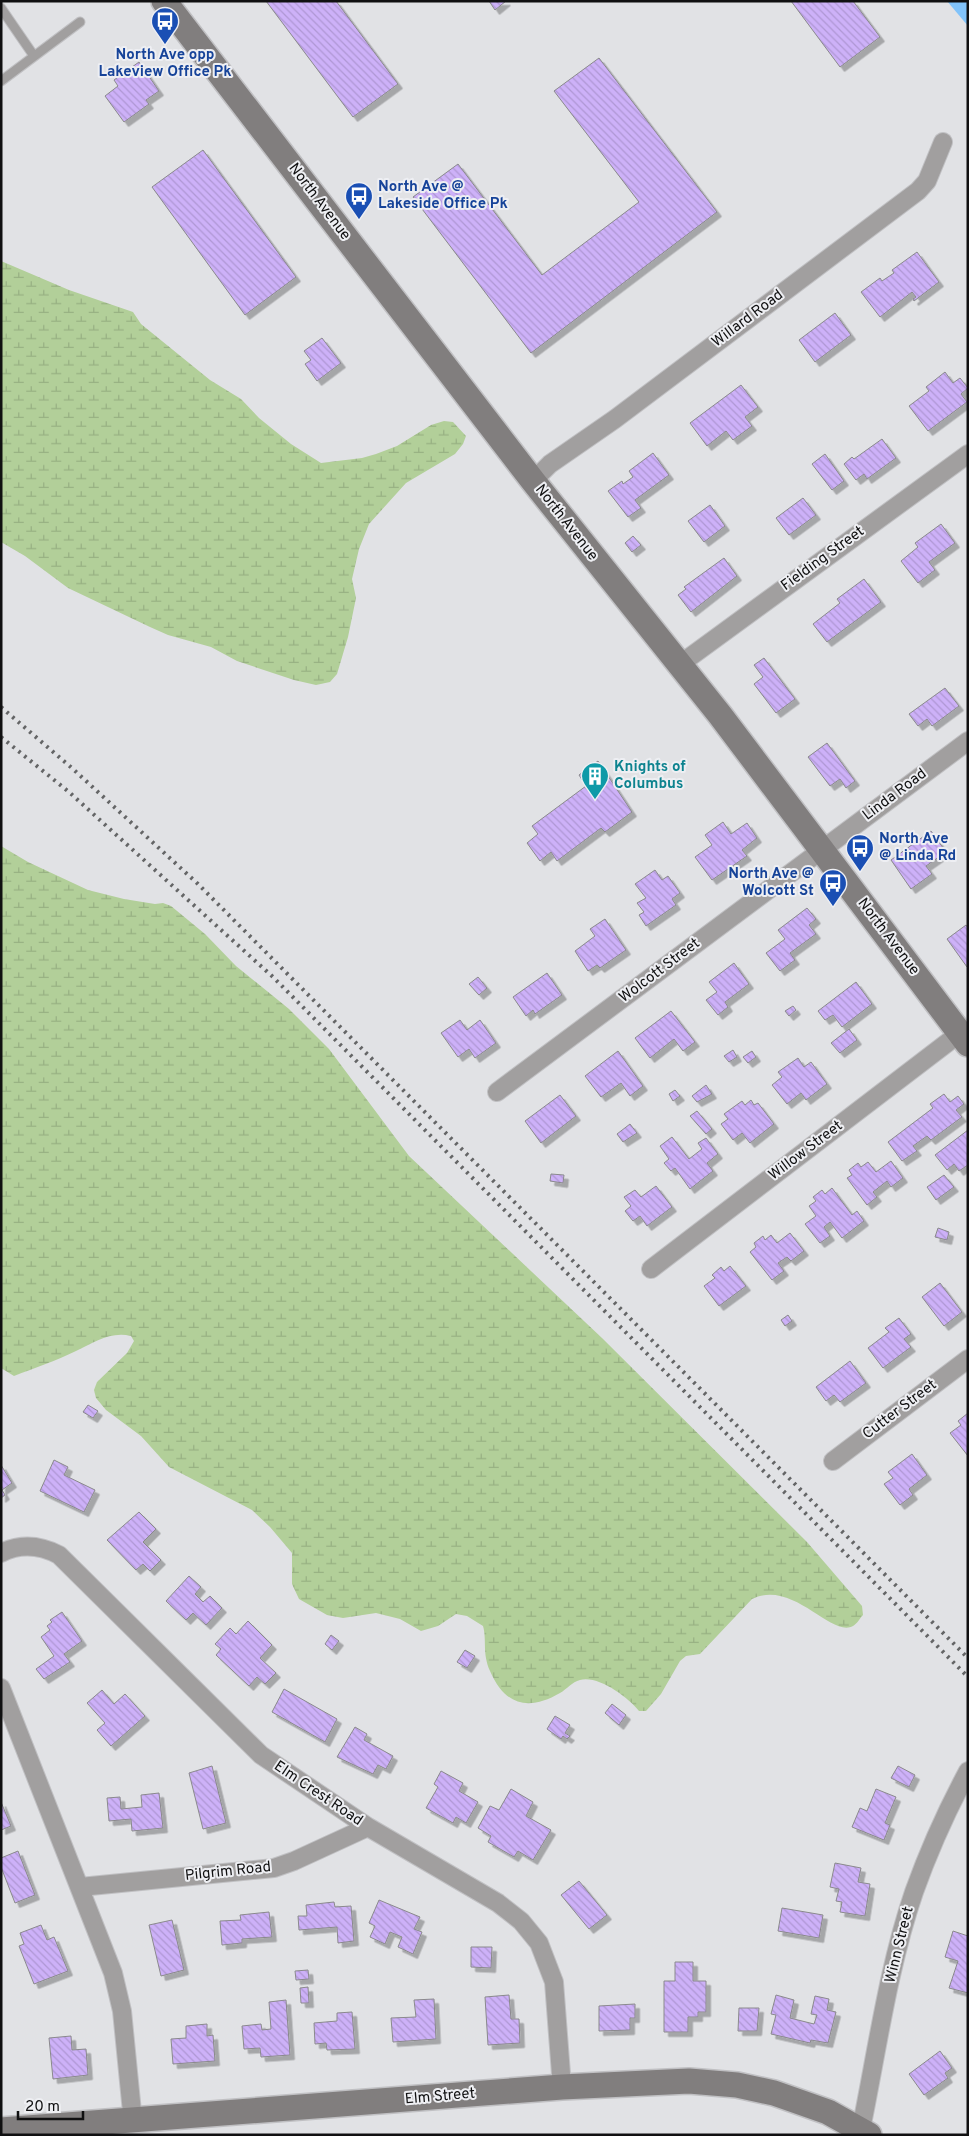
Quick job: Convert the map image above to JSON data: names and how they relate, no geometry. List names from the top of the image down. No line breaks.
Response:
{"streets":{"street":["North Avenue","Willard Road","Fielding Street","Linda Road","Wolcott Street","Willow Street","Cutter Street","Elm Crest Road","Pilgrim Road","Winn Street","Elm Street"]},"crossings":[["North Avenue","Willard Road"],["North Avenue","Fielding Street"],["North Avenue","Linda Road"],["North Avenue","Wolcott Street"],["North Avenue","Willow Street"],["Linda Road","Wolcott Street"],["Elm Crest Road","Pilgrim Road"],["Elm Crest Road","Elm Street"],["Winn Street","Elm Street"]],"places":{"bus stop":["North Ave opp Lakeview Office Pk","North Ave @ Lakeside Office Pk","North Ave @ Linda Rd","North Ave @ Wolcott St"],"building":["Knights of Columbus"]},"scale_bar":"20 m"}
